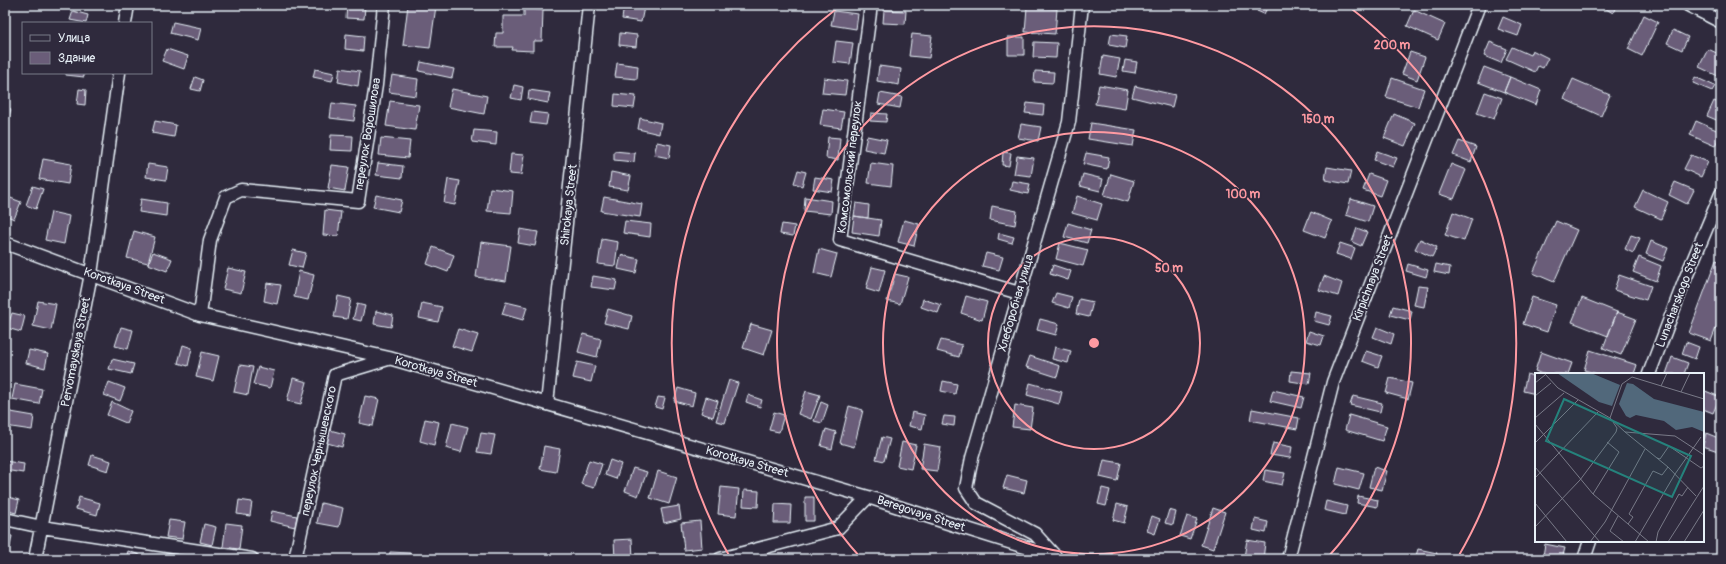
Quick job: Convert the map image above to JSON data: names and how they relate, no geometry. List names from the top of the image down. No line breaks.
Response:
{"streets":{"street":["переулок Ворошилова","Комсомольский переулок","Shirokaya Street","Kirpichnaya Street","Korotkaya Street","Lunacharskogo Street","Хлеборобная улица","Pervomayskaya Street","переулок Чернышевского","Beregovaya Street"]},"crossings":[["переулок Ворошилова","Korotkaya Street"],["Комсомольский переулок","Хлеборобная улица"],["Shirokaya Street","Korotkaya Street"],["Korotkaya Street","Pervomayskaya Street"],["Korotkaya Street","переулок Чернышевского"],["Korotkaya Street","Beregovaya Street"],["Хлеборобная улица","Beregovaya Street"]],"legend":["Улица","Здание"],"rings":["200 m","150 m","100 m","50 m"]}
